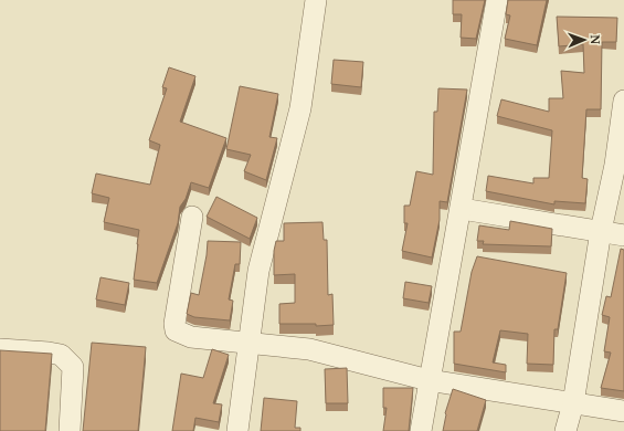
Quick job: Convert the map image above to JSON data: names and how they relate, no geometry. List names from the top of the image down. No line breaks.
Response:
{"north":"right"}
